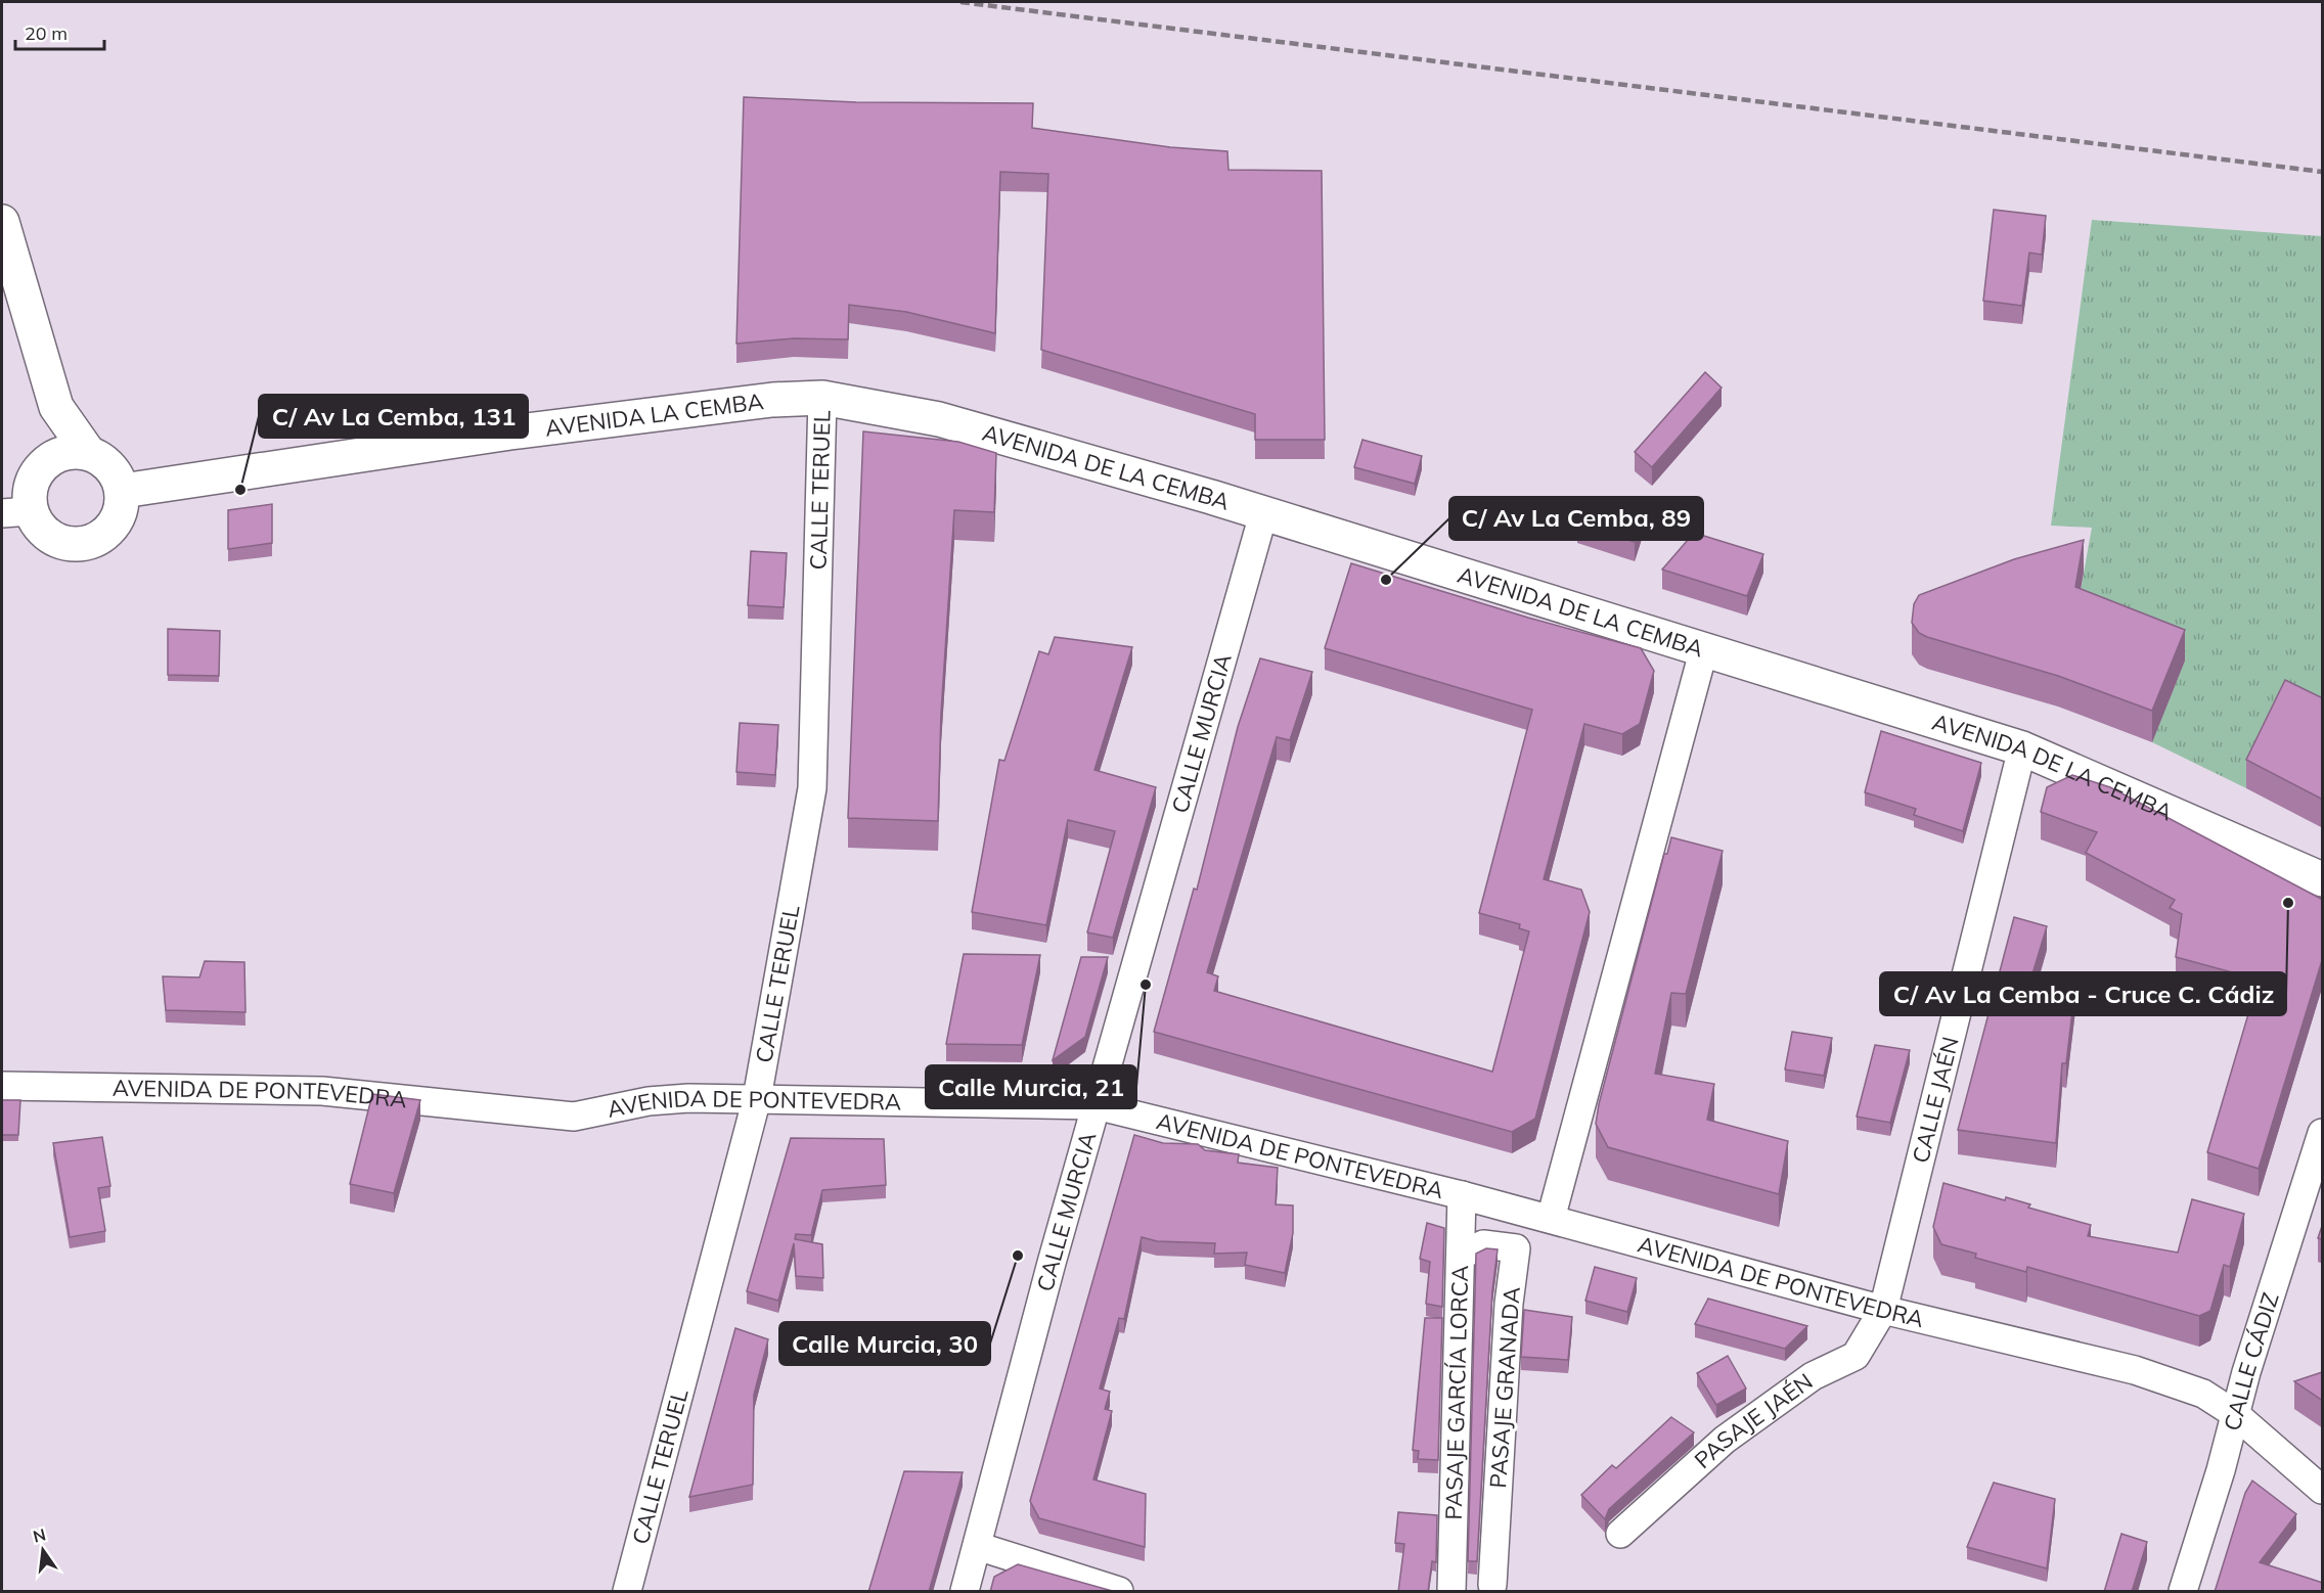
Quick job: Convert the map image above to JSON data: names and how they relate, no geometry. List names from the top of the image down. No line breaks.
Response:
{"streets":{"street":["AVENIDA LA CEMBA","AVENIDA DE LA CEMBA","CALLE TERUEL","CALLE MURCIA","AVENIDA DE PONTEVEDRA","CALLE JAÉN","CALLE CÁDIZ","PASAJE GRANADA","PASAJE GARCÍA LORCA","PASAJE JAÉN"]},"crossings":[["AVENIDA LA CEMBA","AVENIDA DE LA CEMBA"],["AVENIDA LA CEMBA","CALLE TERUEL"],["AVENIDA DE LA CEMBA","CALLE TERUEL"],["AVENIDA DE LA CEMBA","CALLE MURCIA"],["AVENIDA DE LA CEMBA","CALLE JAÉN"],["CALLE TERUEL","AVENIDA DE PONTEVEDRA"],["CALLE MURCIA","AVENIDA DE PONTEVEDRA"],["AVENIDA DE PONTEVEDRA","CALLE JAÉN"],["AVENIDA DE PONTEVEDRA","CALLE CÁDIZ"],["AVENIDA DE PONTEVEDRA","PASAJE GARCÍA LORCA"],["AVENIDA DE PONTEVEDRA","PASAJE JAÉN"],["CALLE JAÉN","PASAJE JAÉN"],["PASAJE GRANADA","PASAJE GARCÍA LORCA"]],"places":["C/ Av La Cemba, 131","C/ Av La Cemba, 89","C/ Av La Cemba - Cruce C. Cádiz","Calle Murcia, 21","Calle Murcia, 30"],"scale_bar":"20 m","north":"top"}
